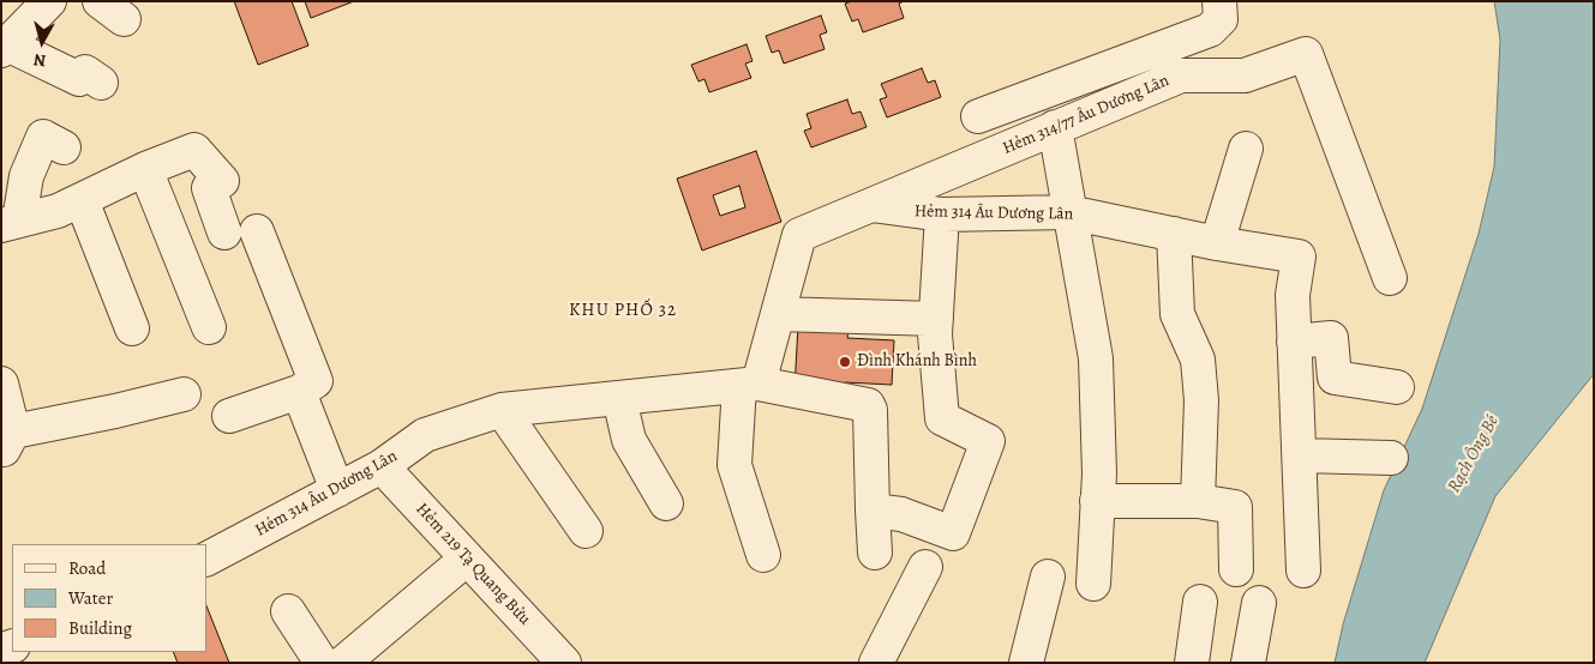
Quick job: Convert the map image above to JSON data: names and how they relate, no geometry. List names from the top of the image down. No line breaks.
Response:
{"streets":{"street":["Hẻm 314/77 Âu Dương Lân","Hẻm 314 Âu Dương Lân","Hẻm 219 Tạ Quang Bửu"]},"crossings":[["Hẻm 314/77 Âu Dương Lân","Hẻm 314 Âu Dương Lân"],["Hẻm 314 Âu Dương Lân","Hẻm 219 Tạ Quang Bửu"]],"districts":["KHU PHỐ 32"],"water":["Rạch Ông Bé"],"places":["Đình Khánh Bình"],"legend":["Road","Water","Building"],"north":"bottom"}
